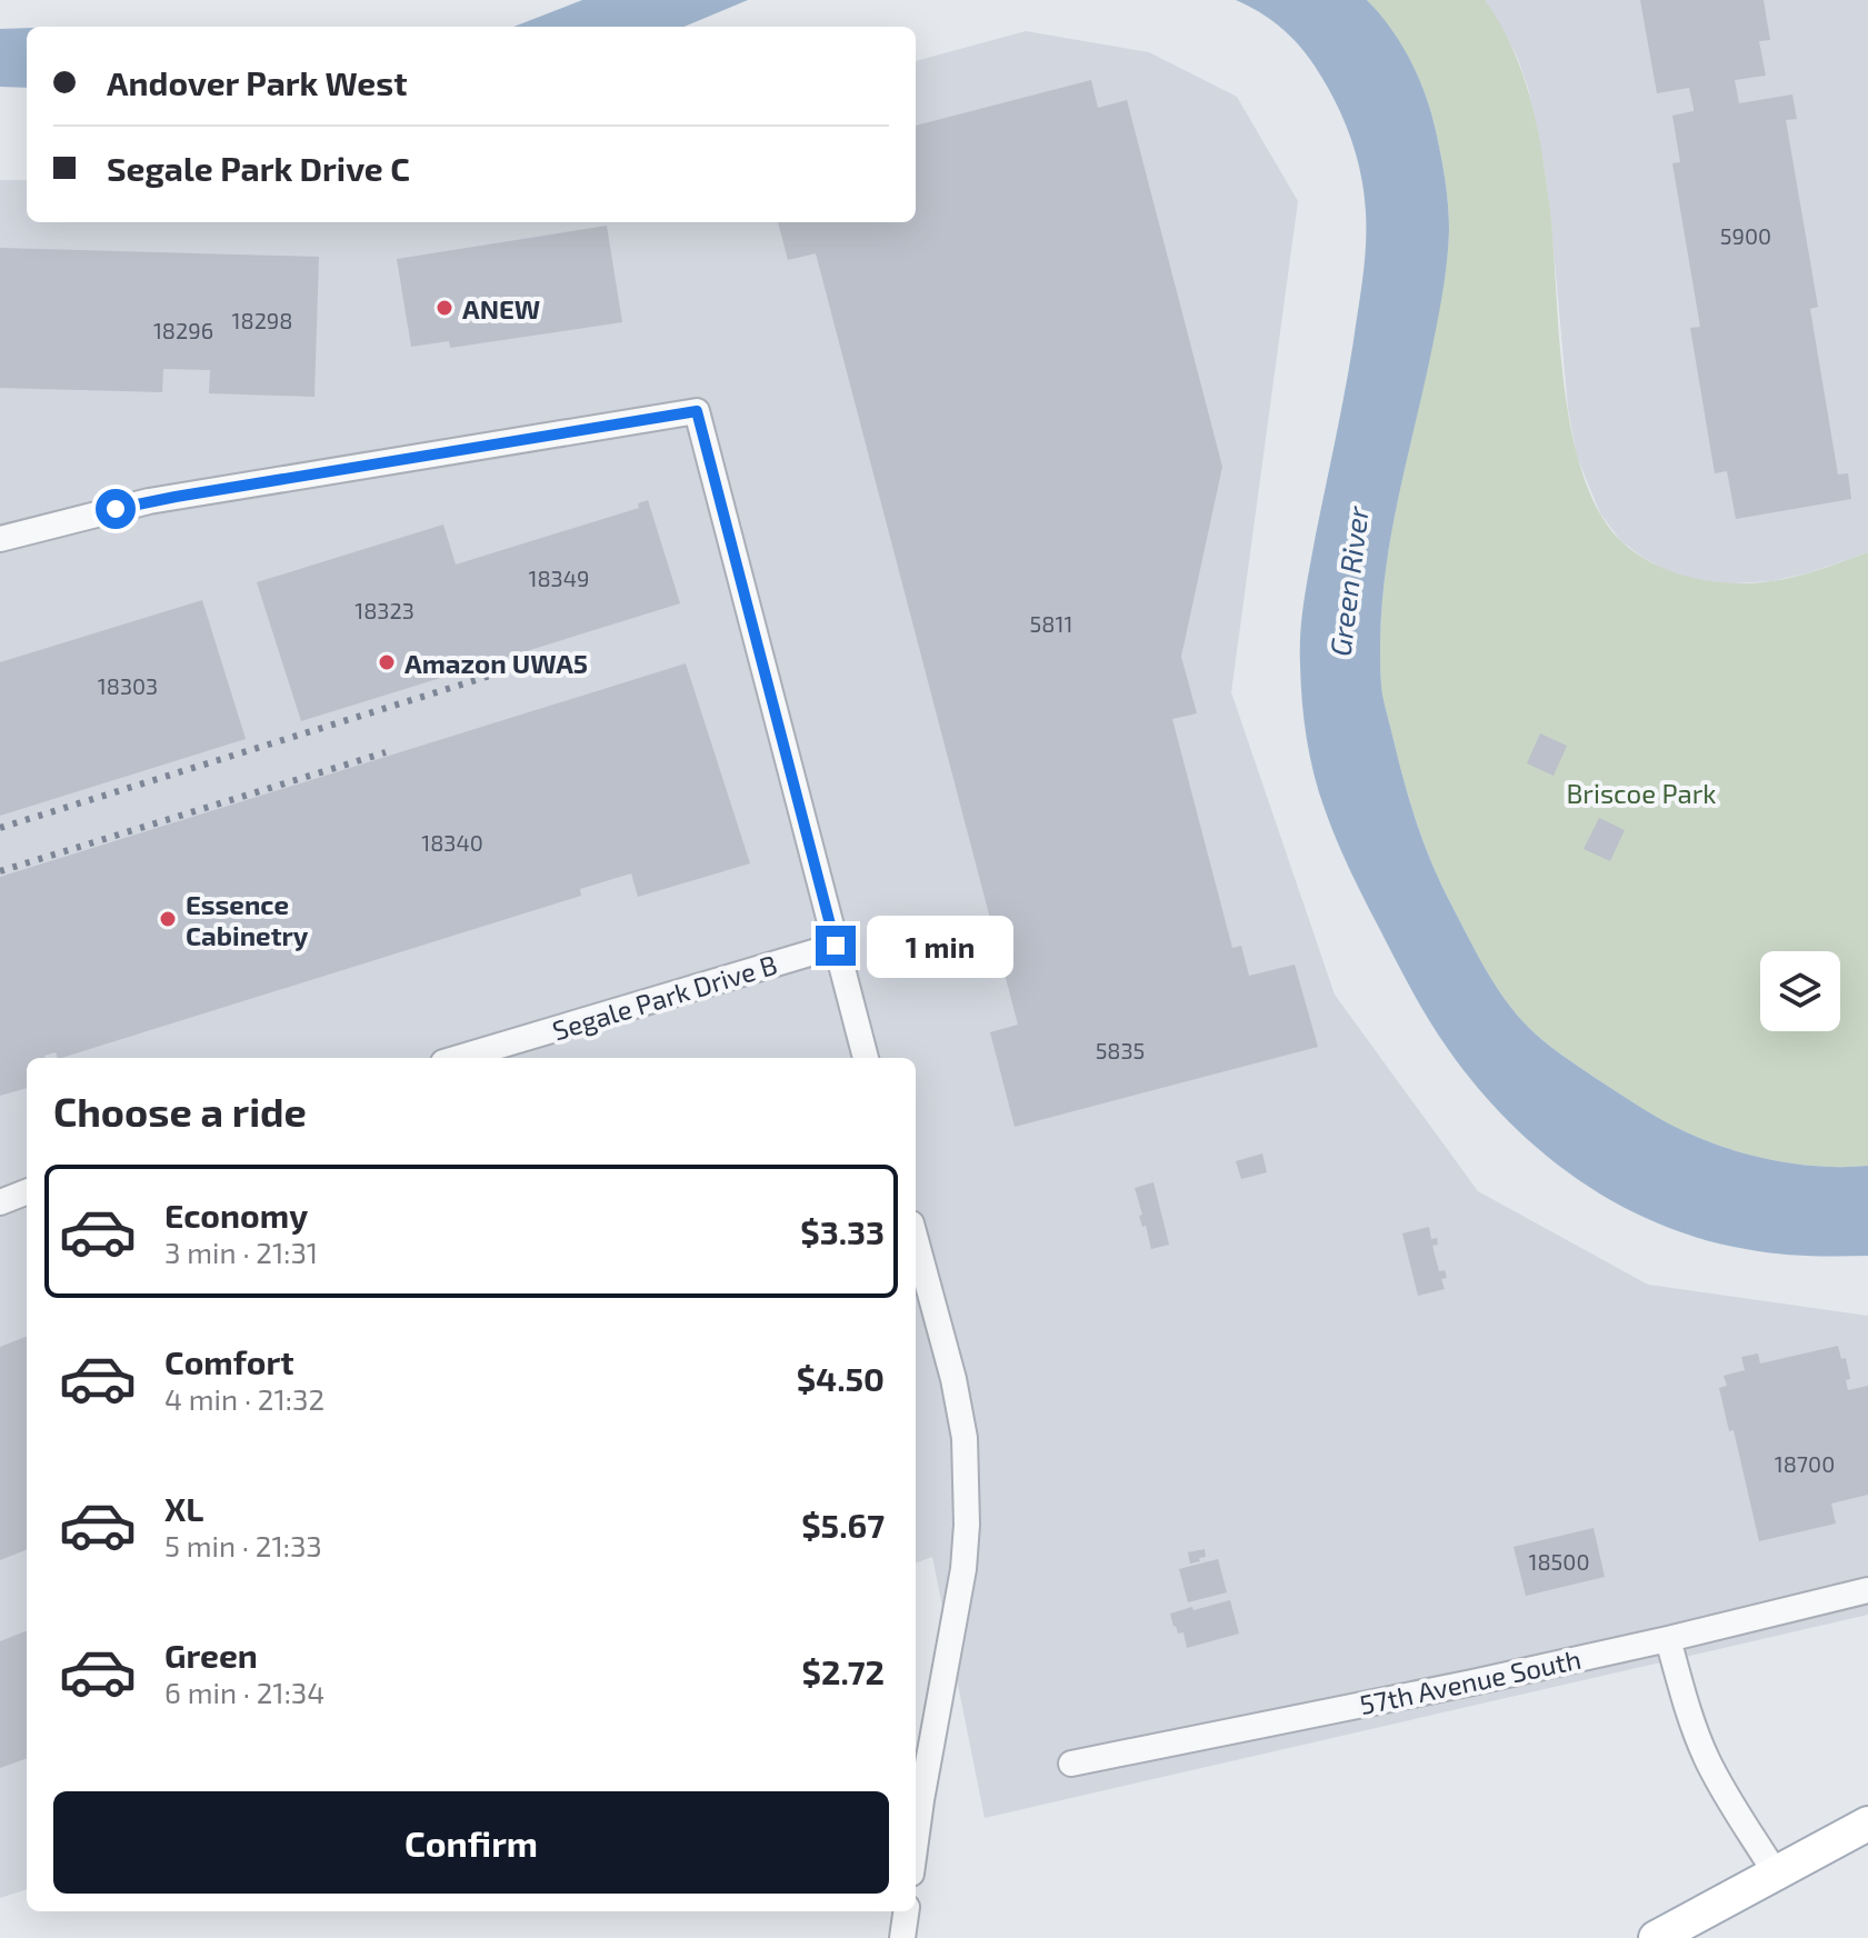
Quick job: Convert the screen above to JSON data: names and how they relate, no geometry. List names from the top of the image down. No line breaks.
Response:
{"streets":{"street":["Segale Park Drive B","57th Avenue South"]},"water":["Green River"],"parks":["Briscoe Park"],"places":["ANEW","Amazon UWA5","Essence Cabinetry"],"house_numbers":["5900","18298","18296","18349","18323","5811","18303","18340","5835","18700","18500"],"page":{"banner":["Andover Park West","Segale Park Drive C"],"bubble":"1 min","heading":"Choose a ride","list":[{"name":"Economy","note":"3 min · 21:31","value":"$3.33"},{"name":"Comfort","note":"4 min · 21:32","value":"$4.50"},{"name":"XL","note":"5 min · 21:33","value":"$5.67"},{"name":"Green","note":"6 min · 21:34","value":"$2.72"}],"buttons":"Confirm"}}
